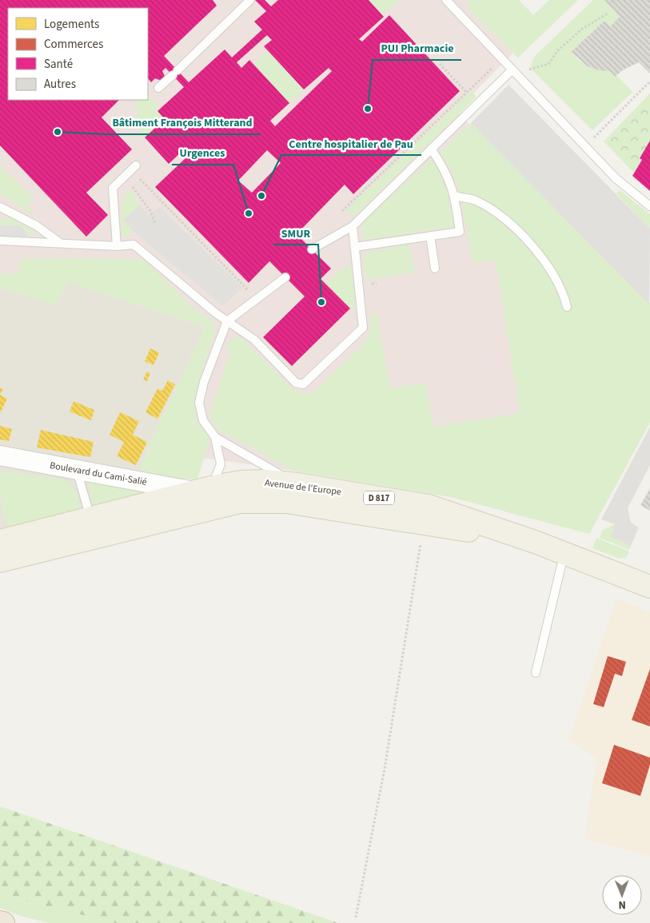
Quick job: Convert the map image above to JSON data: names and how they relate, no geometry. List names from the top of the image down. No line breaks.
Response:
{"streets":{"main road":["Avenue de l'Europe","D 817"],"street":["Boulevard du Cami-Salié"]},"crossings":[["Boulevard du Cami-Salié","Avenue de l'Europe"]],"places":["PUI Pharmacie","Bâtiment François Mitterand","Centre hospitalier de Pau","Urgences","SMUR"],"legend":["Logements","Commerces","Santé","Autres"],"north":"bottom"}
